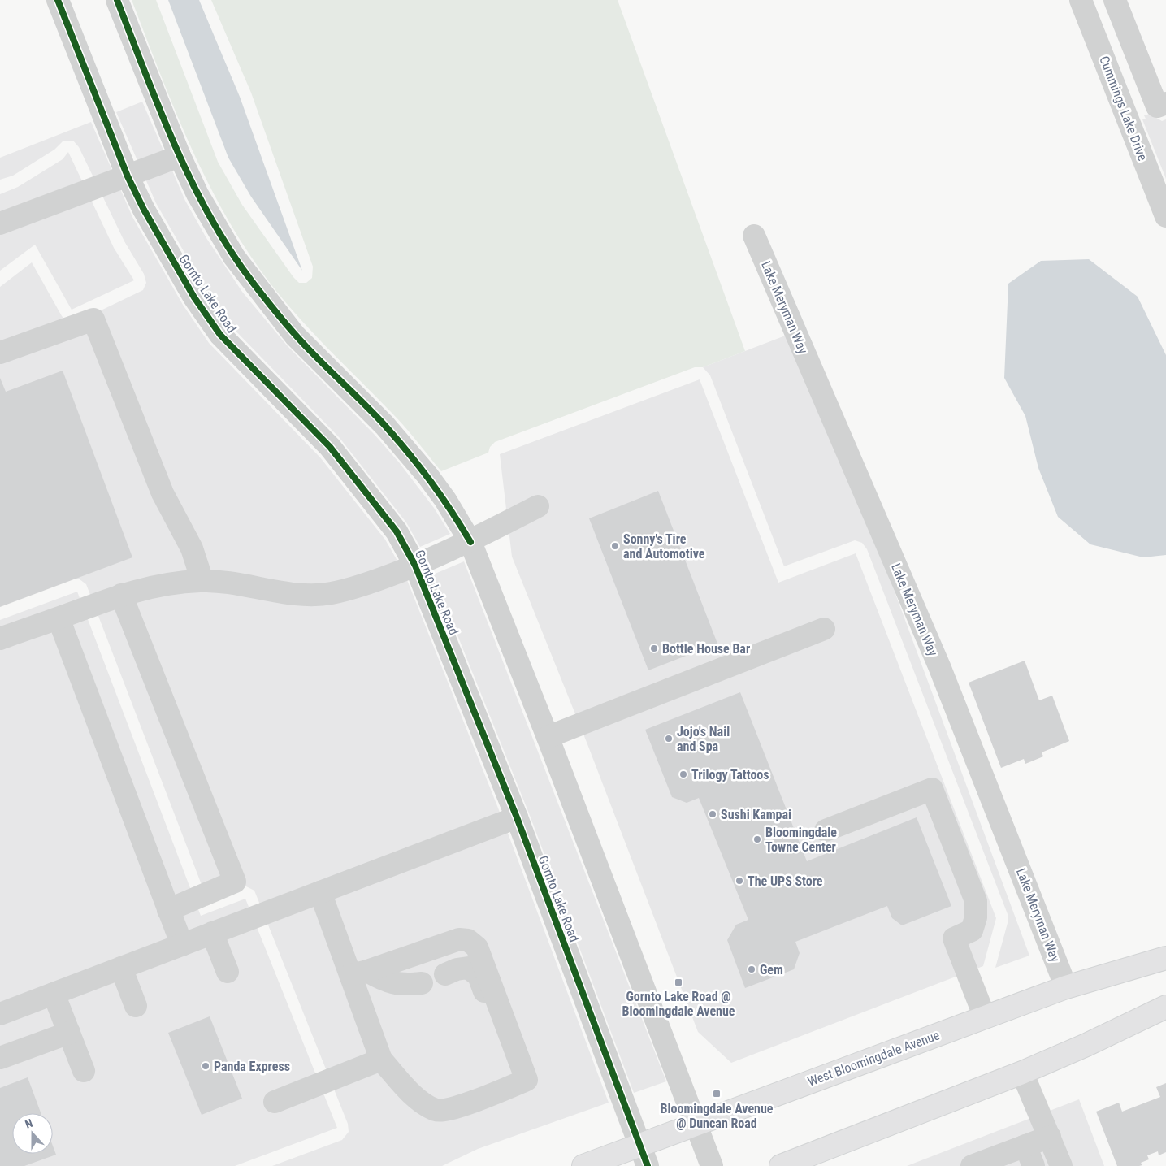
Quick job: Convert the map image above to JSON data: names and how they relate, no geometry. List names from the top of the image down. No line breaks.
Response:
{"streets":{"main road":["West Bloomingdale Avenue"],"street":["Cummings Lake Drive","Gornto Lake Road","Lake Meryman Way"]},"crossings":[["Gornto Lake Road","West Bloomingdale Avenue"],["Lake Meryman Way","West Bloomingdale Avenue"]],"places":{"other":["Sonny's Tire and Automotive","Bottle House Bar","Jojo's Nail and Spa","Trilogy Tattoos","Sushi Kampai","Bloomingdale Towne Center","The UPS Store","Gem","Panda Express"],"transit":["Gornto Lake Road @ Bloomingdale Avenue","Bloomingdale Avenue @ Duncan Road"]},"north":"top"}
